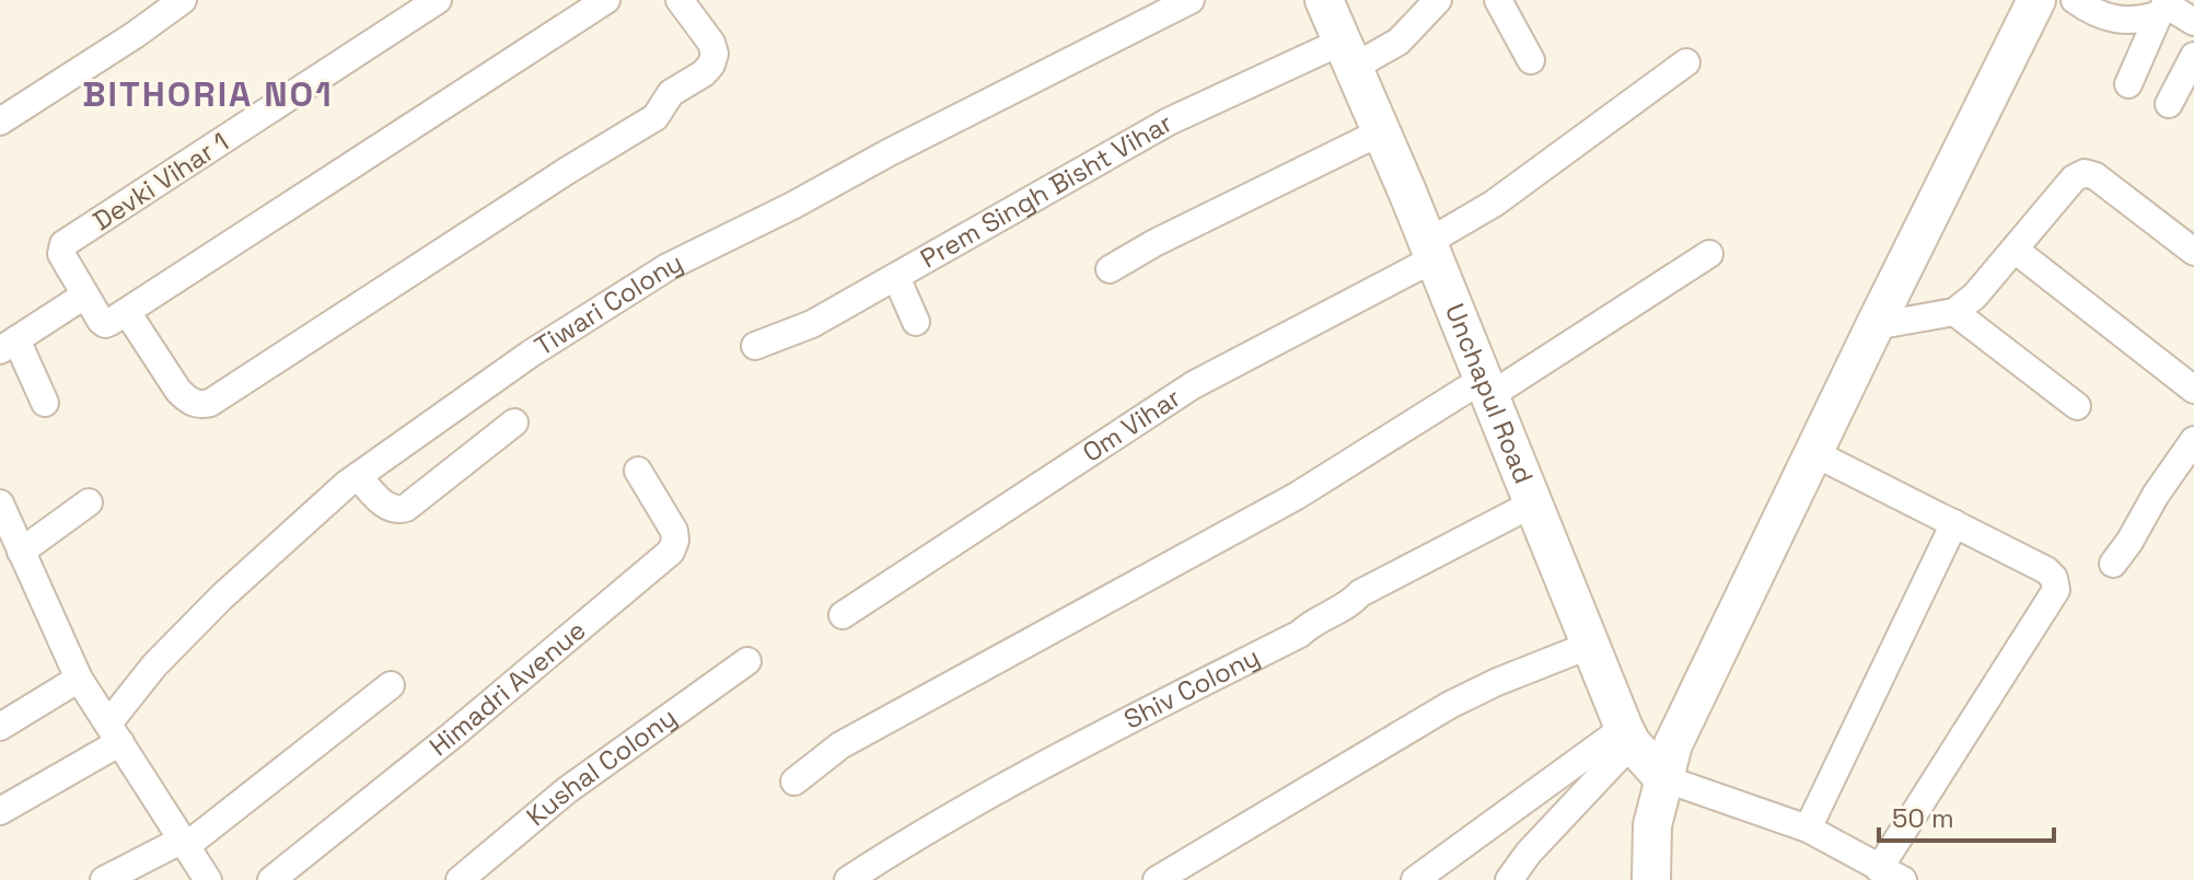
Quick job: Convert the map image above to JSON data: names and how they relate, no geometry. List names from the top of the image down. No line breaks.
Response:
{"streets":{"street":["Devki Vihar 1","Prem Singh Bisht Vihar","Tiwari Colony","Unchapul Road","Om Vihar","Himadri Avenue","Shiv Colony","Kushal Colony"]},"crossings":[["Prem Singh Bisht Vihar","Unchapul Road"],["Unchapul Road","Om Vihar"],["Unchapul Road","Shiv Colony"]],"districts":["BITHORIA NO1"],"scale_bar":"50 m"}
